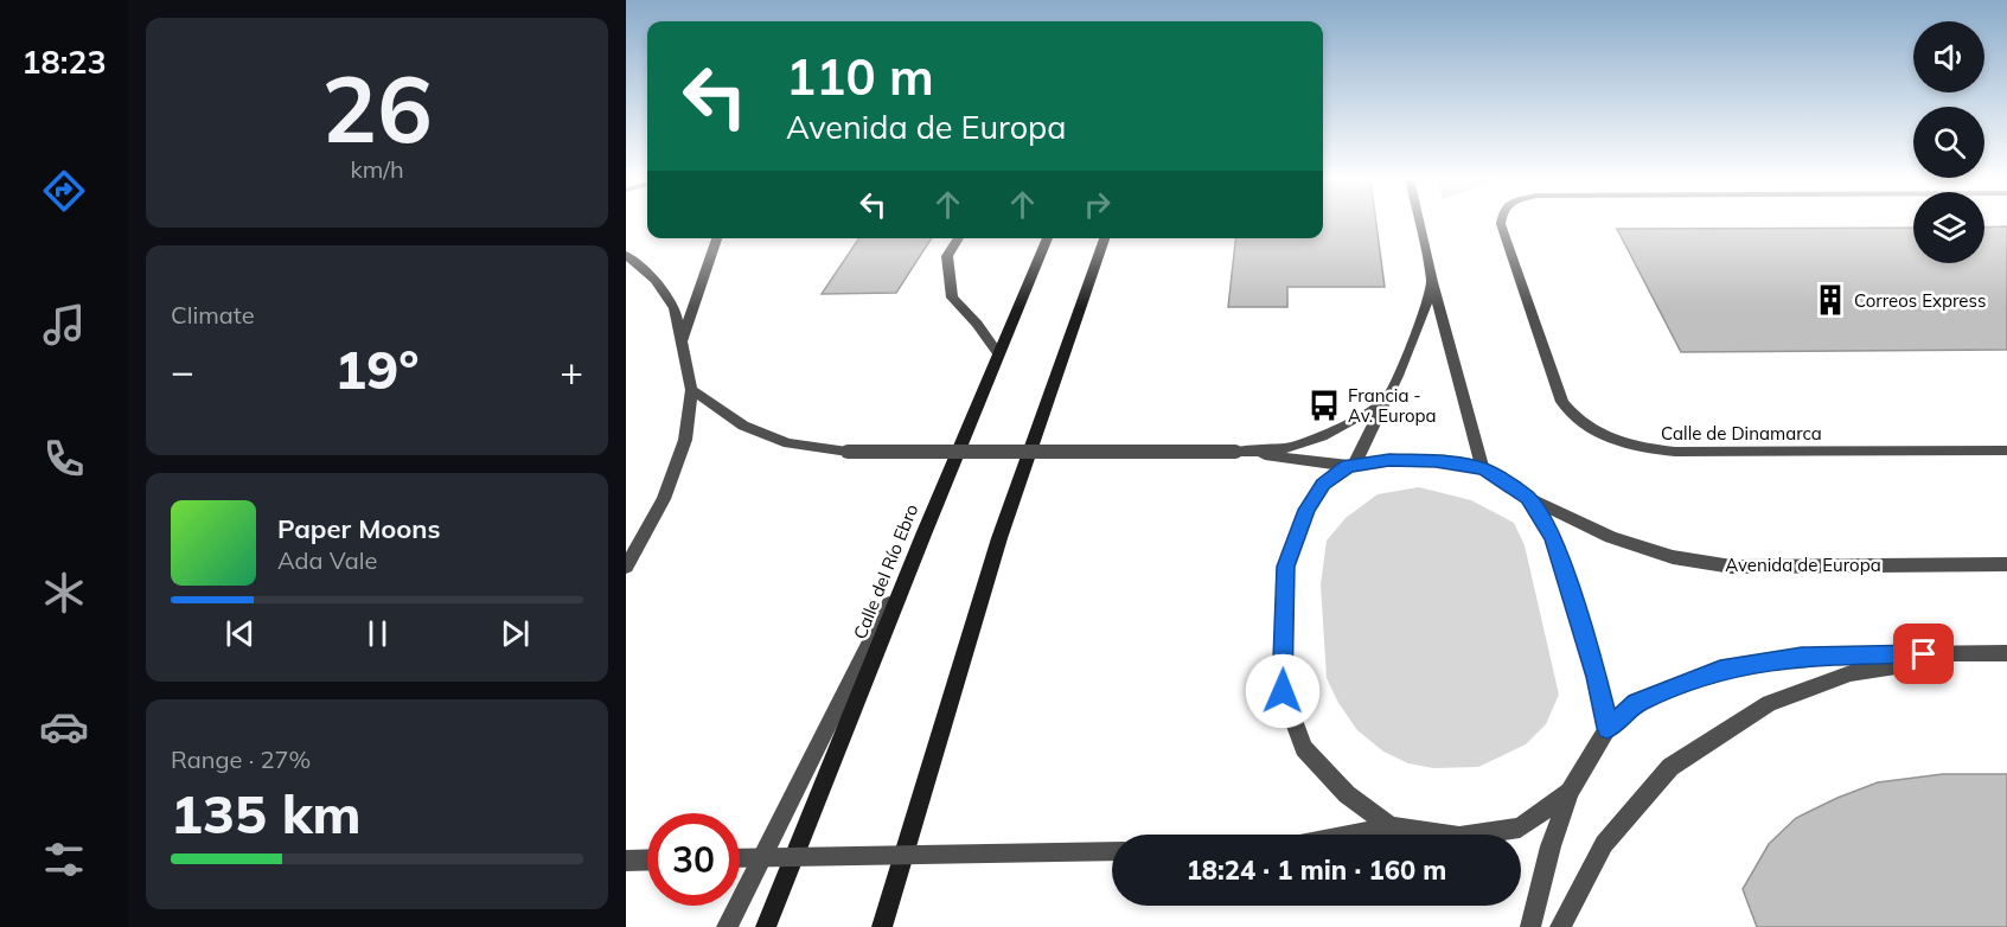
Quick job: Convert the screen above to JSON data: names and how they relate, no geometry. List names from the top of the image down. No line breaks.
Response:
{"streets":{"main road":["Calle del Río Ebro"],"street":["Calle de Dinamarca","Avenida de Europa"]},"places":{"building":["Correos Express"],"bus stop":["Francia - Av. Europa"]},"page":{"tabs":"18:23","tile":[["26","km/h"],"Climate",["Range · 27%","135 km"]],"turn":["110 m","Avenida de Europa"],"heat":["−","19°","+"],"song":["Paper Moons","Ada Vale"],"limit":"30","trip":"18:24 · 1 min · 160 m"}}
